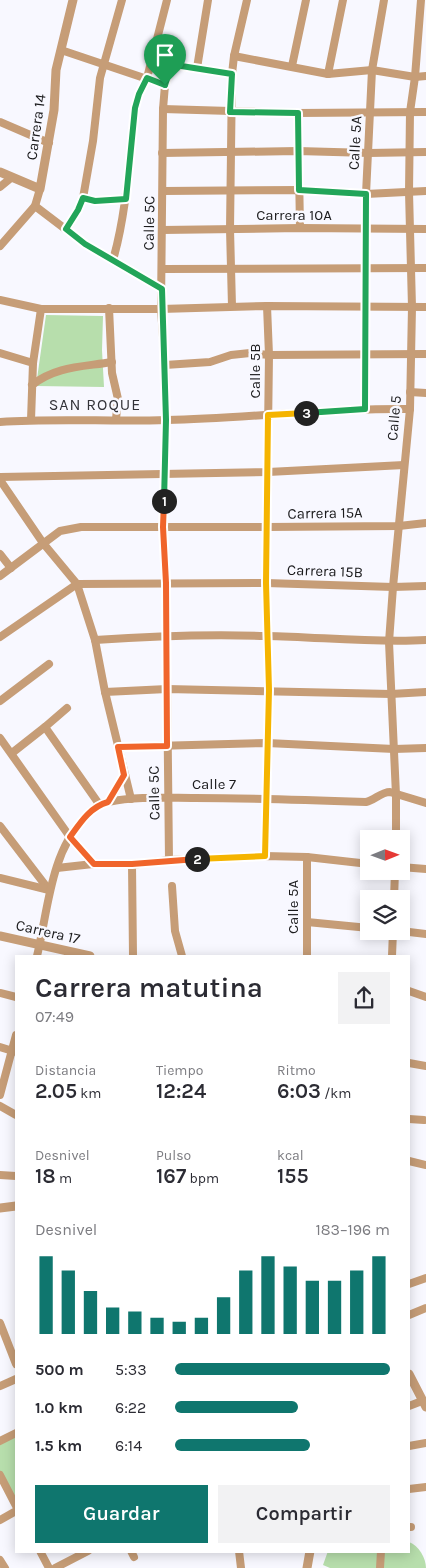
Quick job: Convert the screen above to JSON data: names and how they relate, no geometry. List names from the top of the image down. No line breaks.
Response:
{"streets":{"street":["Carrera 14","Calle 5A","Carrera 10A","Calle 5C","Calle 5B","Calle 5","Carrera 15A","Carrera 15B","Calle 7","Carrera 17"]},"crossings":[["Calle 5A","Carrera 10A"],["Carrera 10A","Calle 5C"],["Carrera 10A","Calle 5"],["Calle 5C","Carrera 15A"],["Calle 5C","Carrera 15B"],["Calle 5C","Calle 7"],["Calle 5B","Carrera 15A"],["Calle 5B","Carrera 15B"],["Calle 5B","Calle 7"],["Calle 5","Carrera 15A"],["Calle 5","Carrera 15B"],["Calle 5","Calle 7"]],"districts":["SAN ROQUE"],"north":"right","page":{"pins":["3","1","2"],"heading":["Carrera matutina","07:49"],"stats":[["Distancia","2.05 km"],["Tiempo","12:24"],["Ritmo","6:03 /km"],["Desnivel","18 m"],["Pulso","167 bpm"],["kcal","155"]],"chart":["Desnivel","183–196 m"],"list":[{"name":"500 m","note":"5:33"},{"name":"1.0 km","note":"6:22"},{"name":"1.5 km","note":"6:14"}],"buttons":["Guardar","Compartir"]}}
